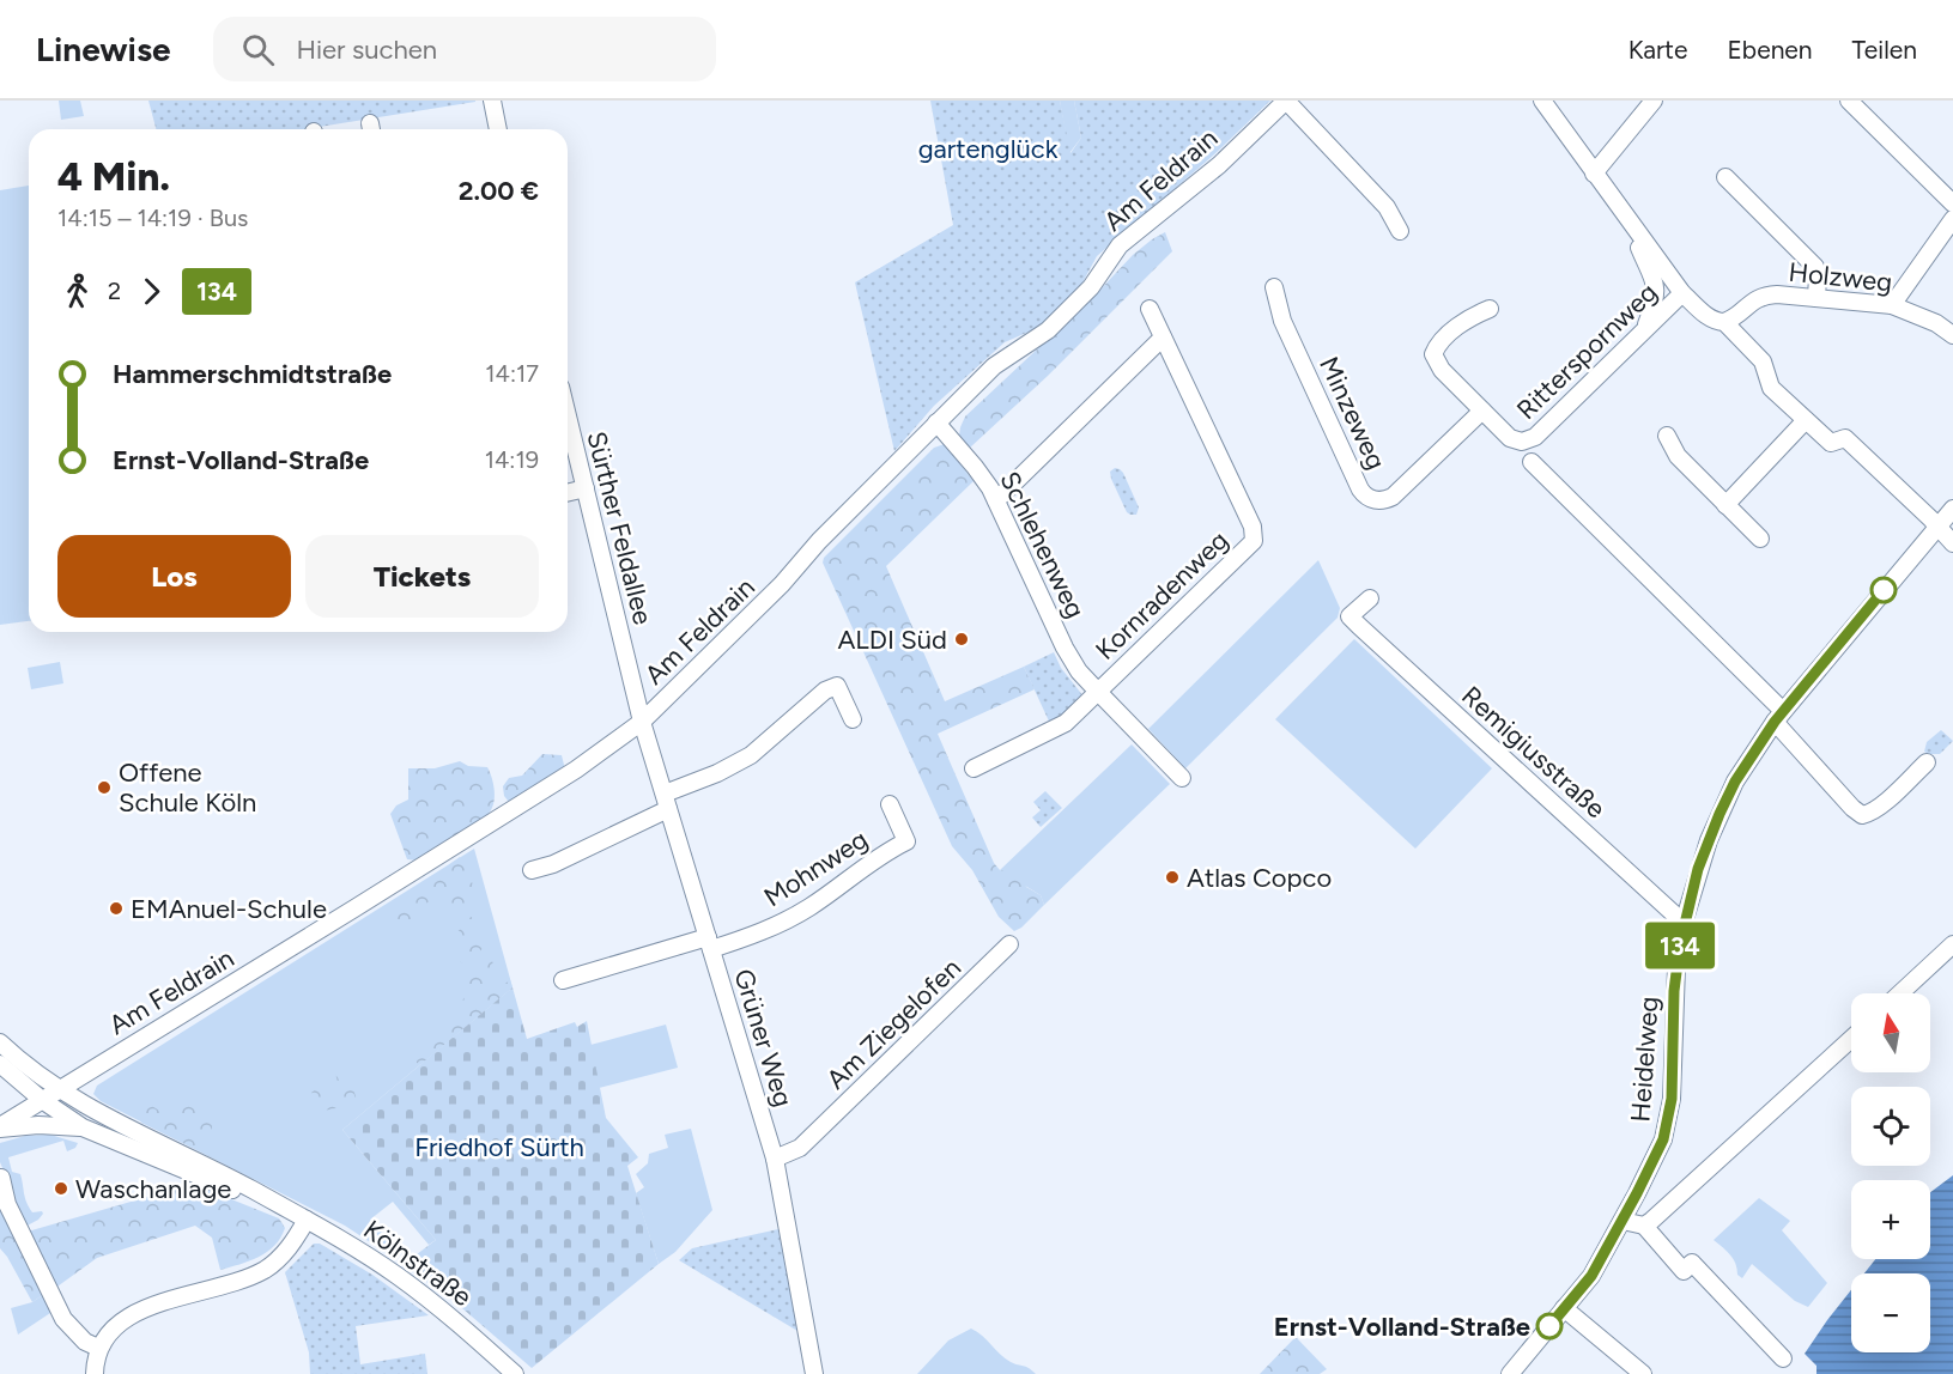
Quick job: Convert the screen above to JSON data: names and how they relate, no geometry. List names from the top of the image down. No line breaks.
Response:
{"streets":{"street":["Am Feldrain","Holzweg","Ritterspornweg","Minzeweg","Sürther Feldallee","Schlehenweg","Kornradenweg","Remigiusstraße","Mohnweg","Am Ziegelofen","Grüner Weg","Heidelweg","Kölnstraße"]},"crossings":[["Am Feldrain","Sürther Feldallee"],["Am Feldrain","Schlehenweg"],["Am Feldrain","Grüner Weg"],["Am Feldrain","Kölnstraße"],["Ritterspornweg","Minzeweg"],["Sürther Feldallee","Grüner Weg"],["Schlehenweg","Kornradenweg"],["Remigiusstraße","Heidelweg"],["Mohnweg","Grüner Weg"],["Am Ziegelofen","Grüner Weg"]],"parks":["gartenglück","Friedhof Sürth"],"places":["ALDI Süd","Offene Schule Köln","Atlas Copco","EMAnuel-Schule","Waschanlage","Ernst-Volland-Straße"],"lines":["bus line 134"],"north":"top","page":{"header":"Linewise","search":"Hier suchen","nav":["Karte","Ebenen","Teilen"],"on_map":"134","heading":["4 Min.","14:15 – 14:19 · Bus","2.00 €"],"legs":["2","134"],"list":[{"name":"Hammerschmidtstraße","value":"14:17"},{"name":"Ernst-Volland-Straße","value":"14:19"}],"buttons":["Los","Tickets"],"map_buttons":["+","−"]}}
